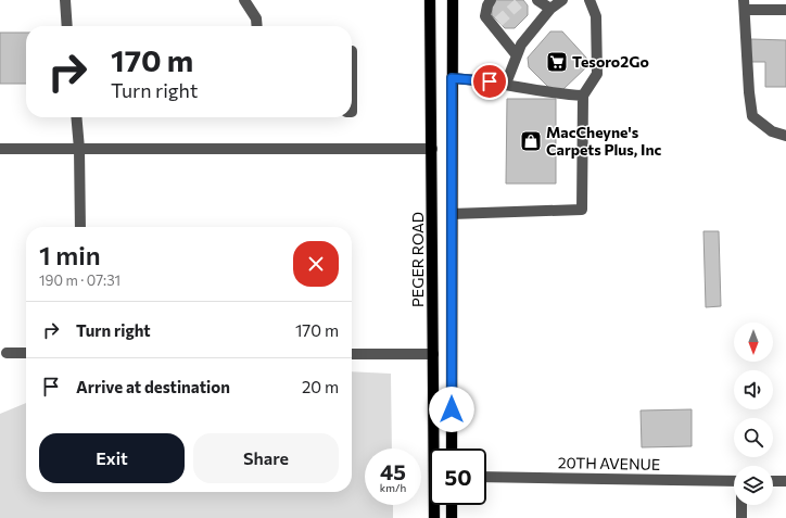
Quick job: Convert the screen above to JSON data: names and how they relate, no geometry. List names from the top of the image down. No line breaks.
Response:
{"streets":{"main road":["PEGER ROAD"],"street":["20TH AVENUE"]},"places":{"supermarket":["Tesoro2Go"],"shop":["MacCheyne's Carpets Plus, Inc"]},"north":"bottom","page":{"turn":["170 m","Turn right"],"heading":["1 min","190 m · 07:31"],"list":[{"name":"Turn right","value":"170 m"},{"name":"Arrive at destination","value":"20 m"}],"buttons":["Exit","Share"],"speed":"45 km/h","limit":"50"}}
